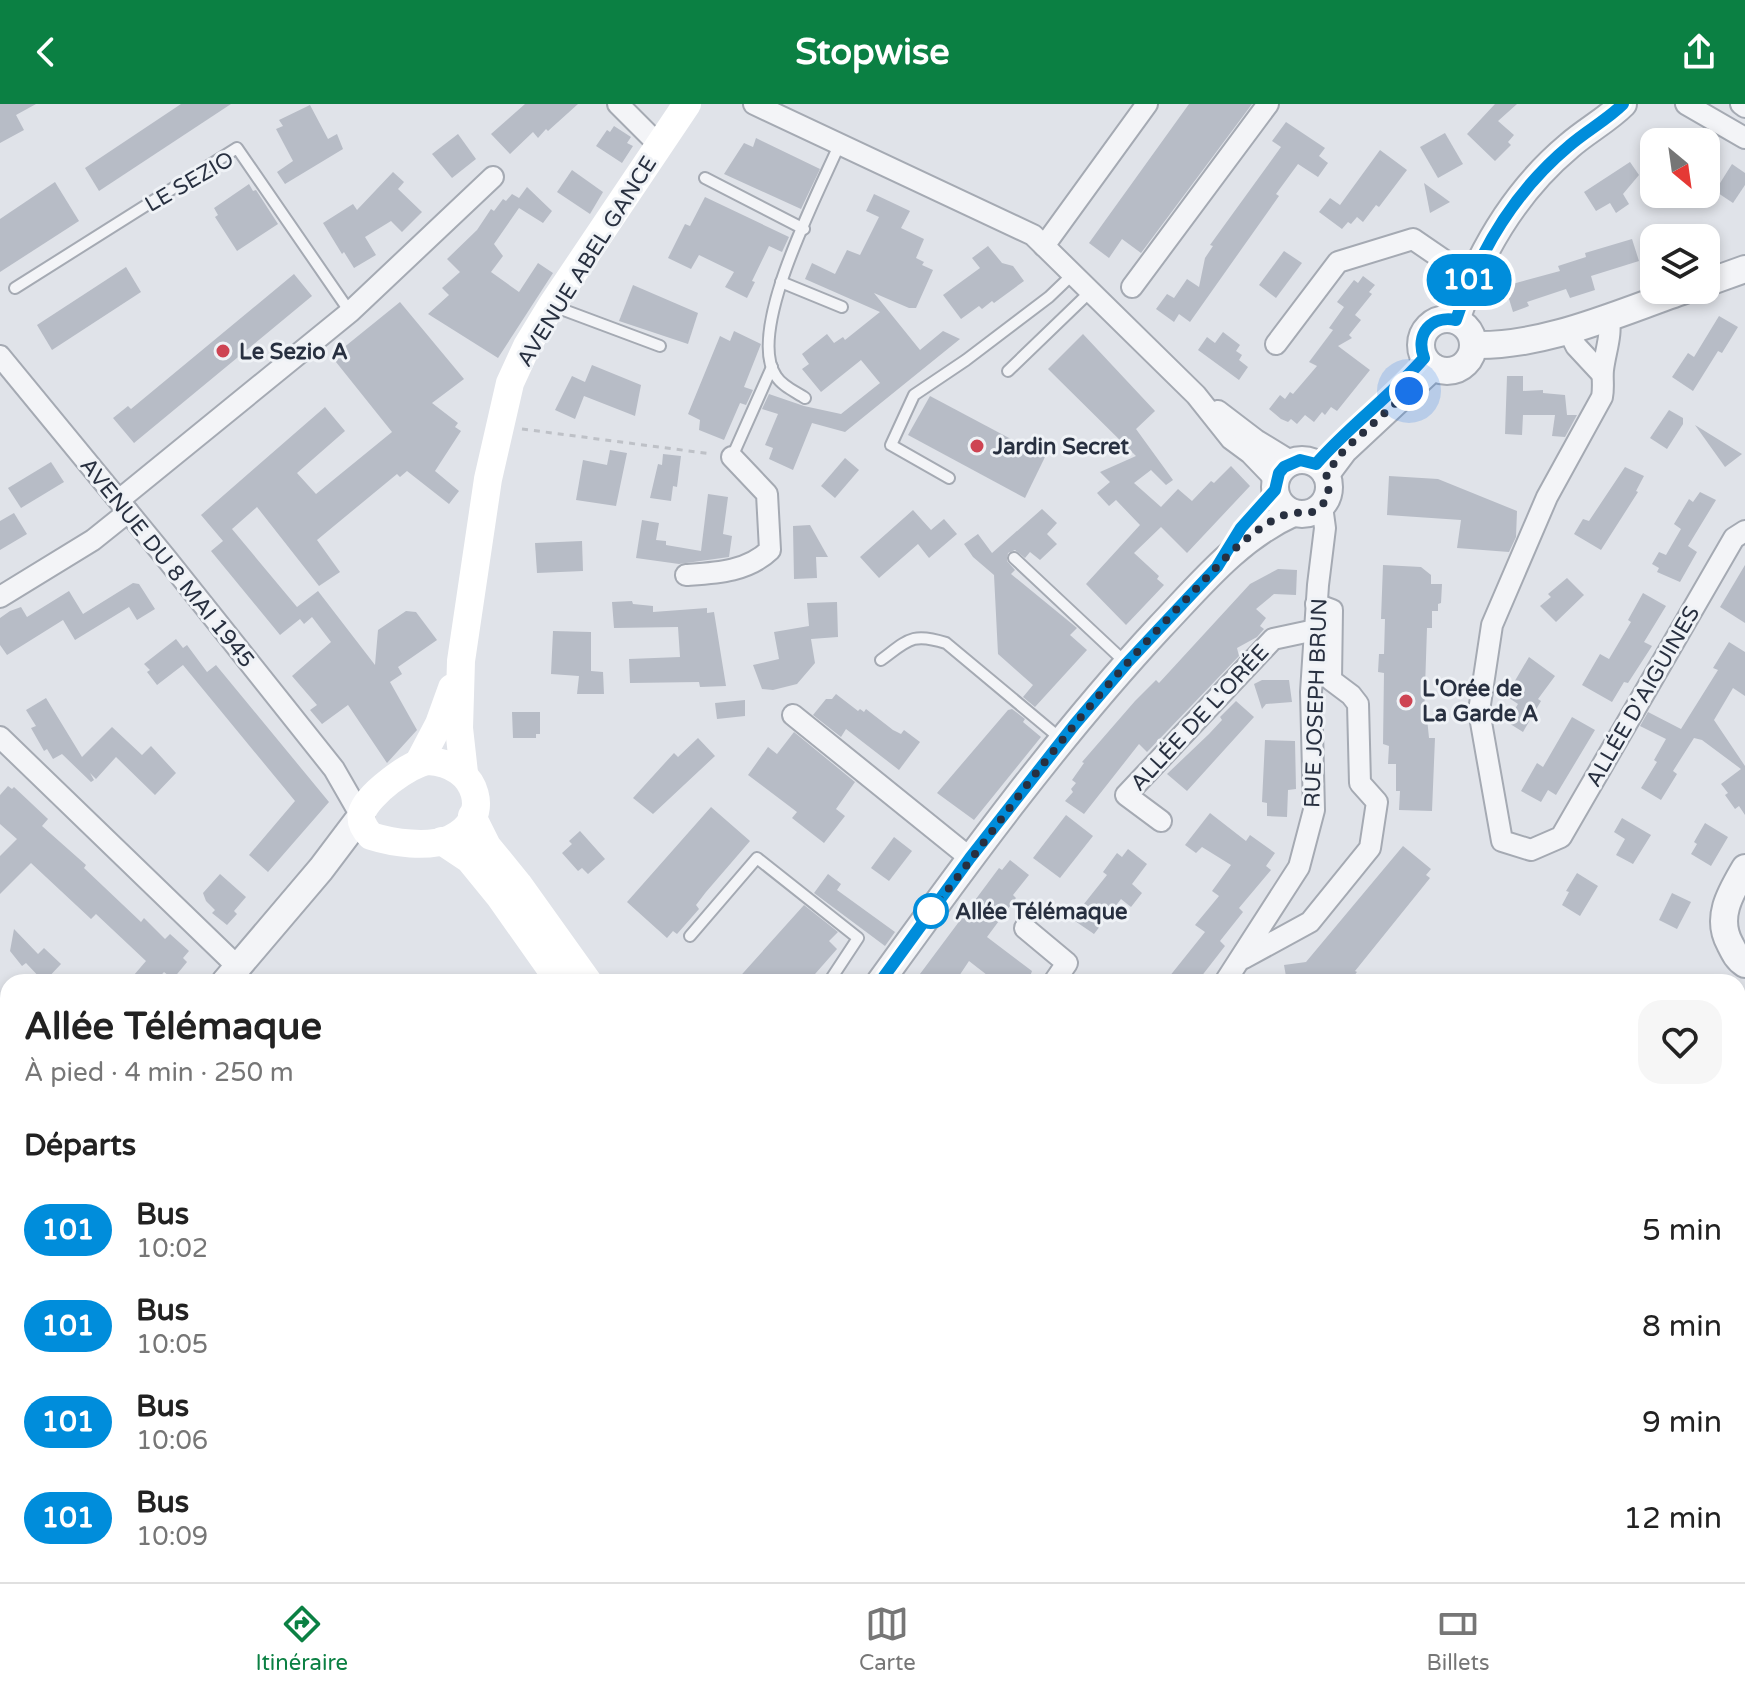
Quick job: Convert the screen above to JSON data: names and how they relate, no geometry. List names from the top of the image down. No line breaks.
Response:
{"streets":{"main road":["AVENUE ABEL GANCE"],"street":["AVENUE DU 8 MAI 1945","ALLÉE D'AIGUINES","RUE JOSEPH BRUN","ALLÉE DE L'ORÉE"],"lane":["LE SEZIO"]},"crossings":[["AVENUE ABEL GANCE","AVENUE DU 8 MAI 1945"],["RUE JOSEPH BRUN","ALLÉE DE L'ORÉE"]],"places":["Le Sezio A","Jardin Secret","L'Orée de La Garde A","Allée Télémaque"],"lines":["bus line 101"],"north":"bottom right","page":{"header":"Stopwise","on_map":"101","heading":[["Allée Télémaque","À pied · 4 min · 250 m"],"Départs"],"list":[{"mark":"101","name":"Bus","note":"10:02","value":"5 min"},{"mark":"101","name":"Bus","note":"10:05","value":"8 min"},{"mark":"101","name":"Bus","note":"10:06","value":"9 min"},{"mark":"101","name":"Bus","note":"10:09","value":"12 min"}],"tabs":["Itinéraire","Carte","Billets"]}}
